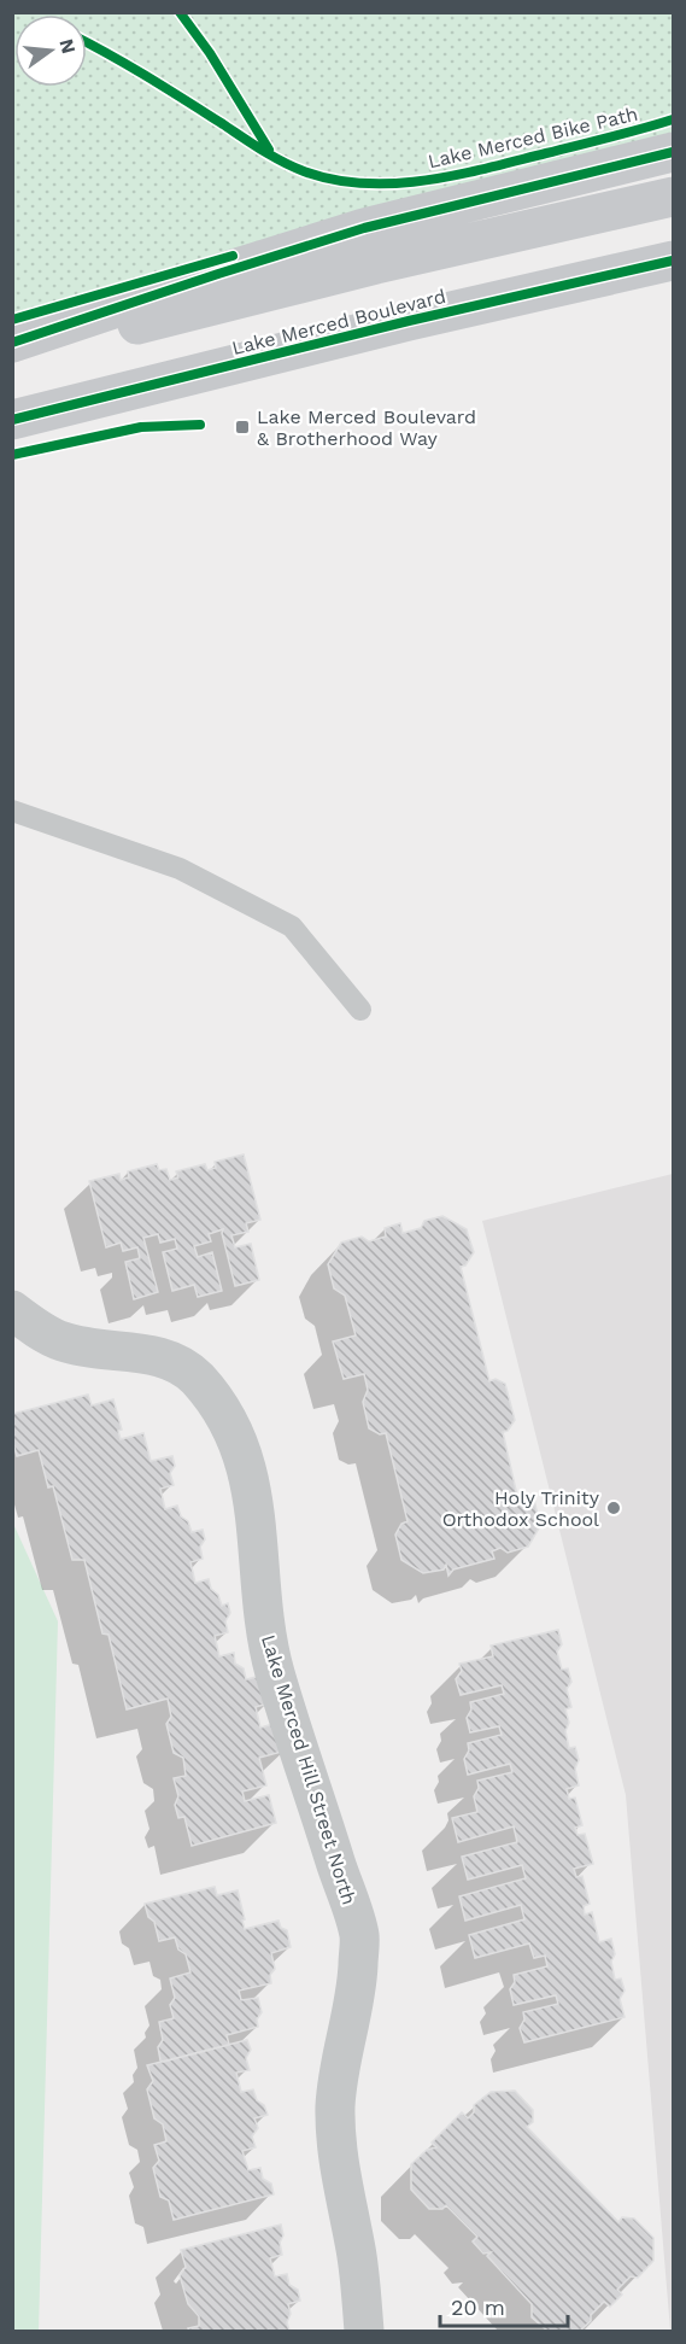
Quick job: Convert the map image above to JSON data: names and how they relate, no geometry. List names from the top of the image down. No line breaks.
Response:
{"streets":{"main road":["Lake Merced Boulevard"],"street":["Lake Merced Hill Street North"],"cycle path":["Lake Merced Bike Path"]},"places":{"transit":["Lake Merced Boulevard & Brotherhood Way"],"other":["Holy Trinity Orthodox School"]},"scale_bar":"20 m","north":"right"}
